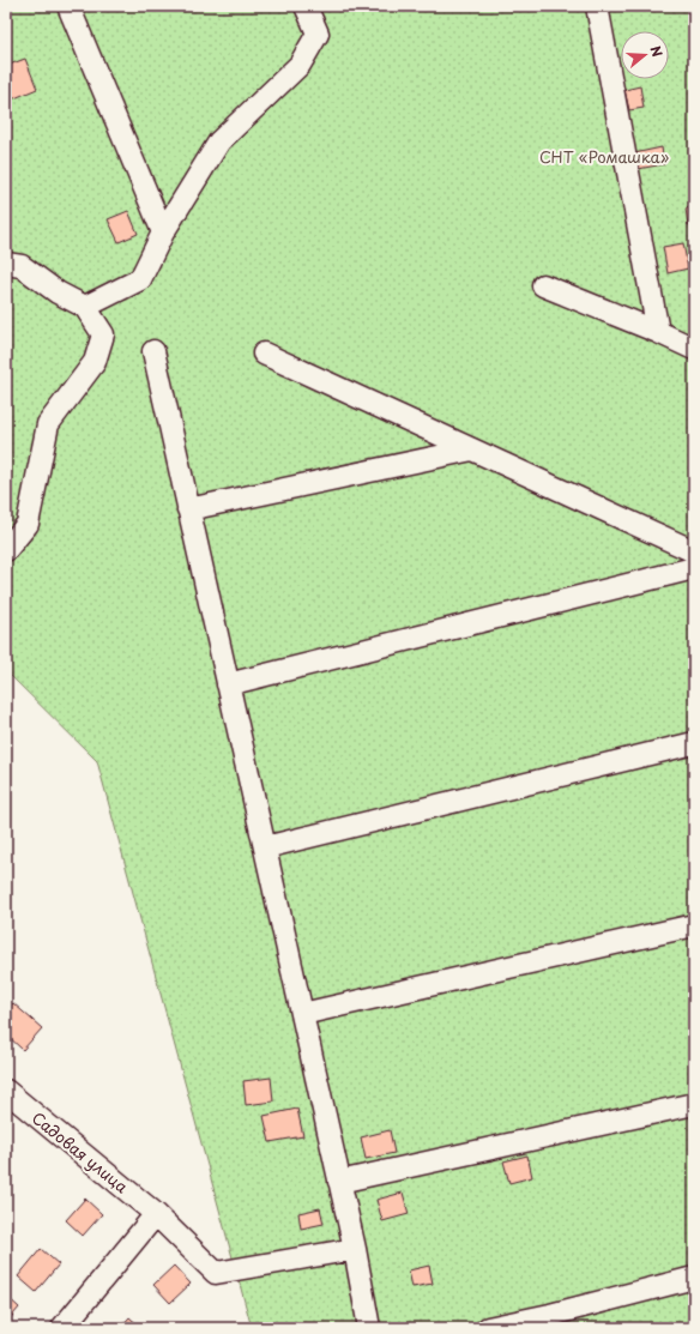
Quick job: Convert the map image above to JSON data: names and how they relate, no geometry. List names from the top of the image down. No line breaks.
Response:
{"streets":{"street":["Садовая улица"]},"parks":["СНТ «Ромашка»"],"north":"right"}
